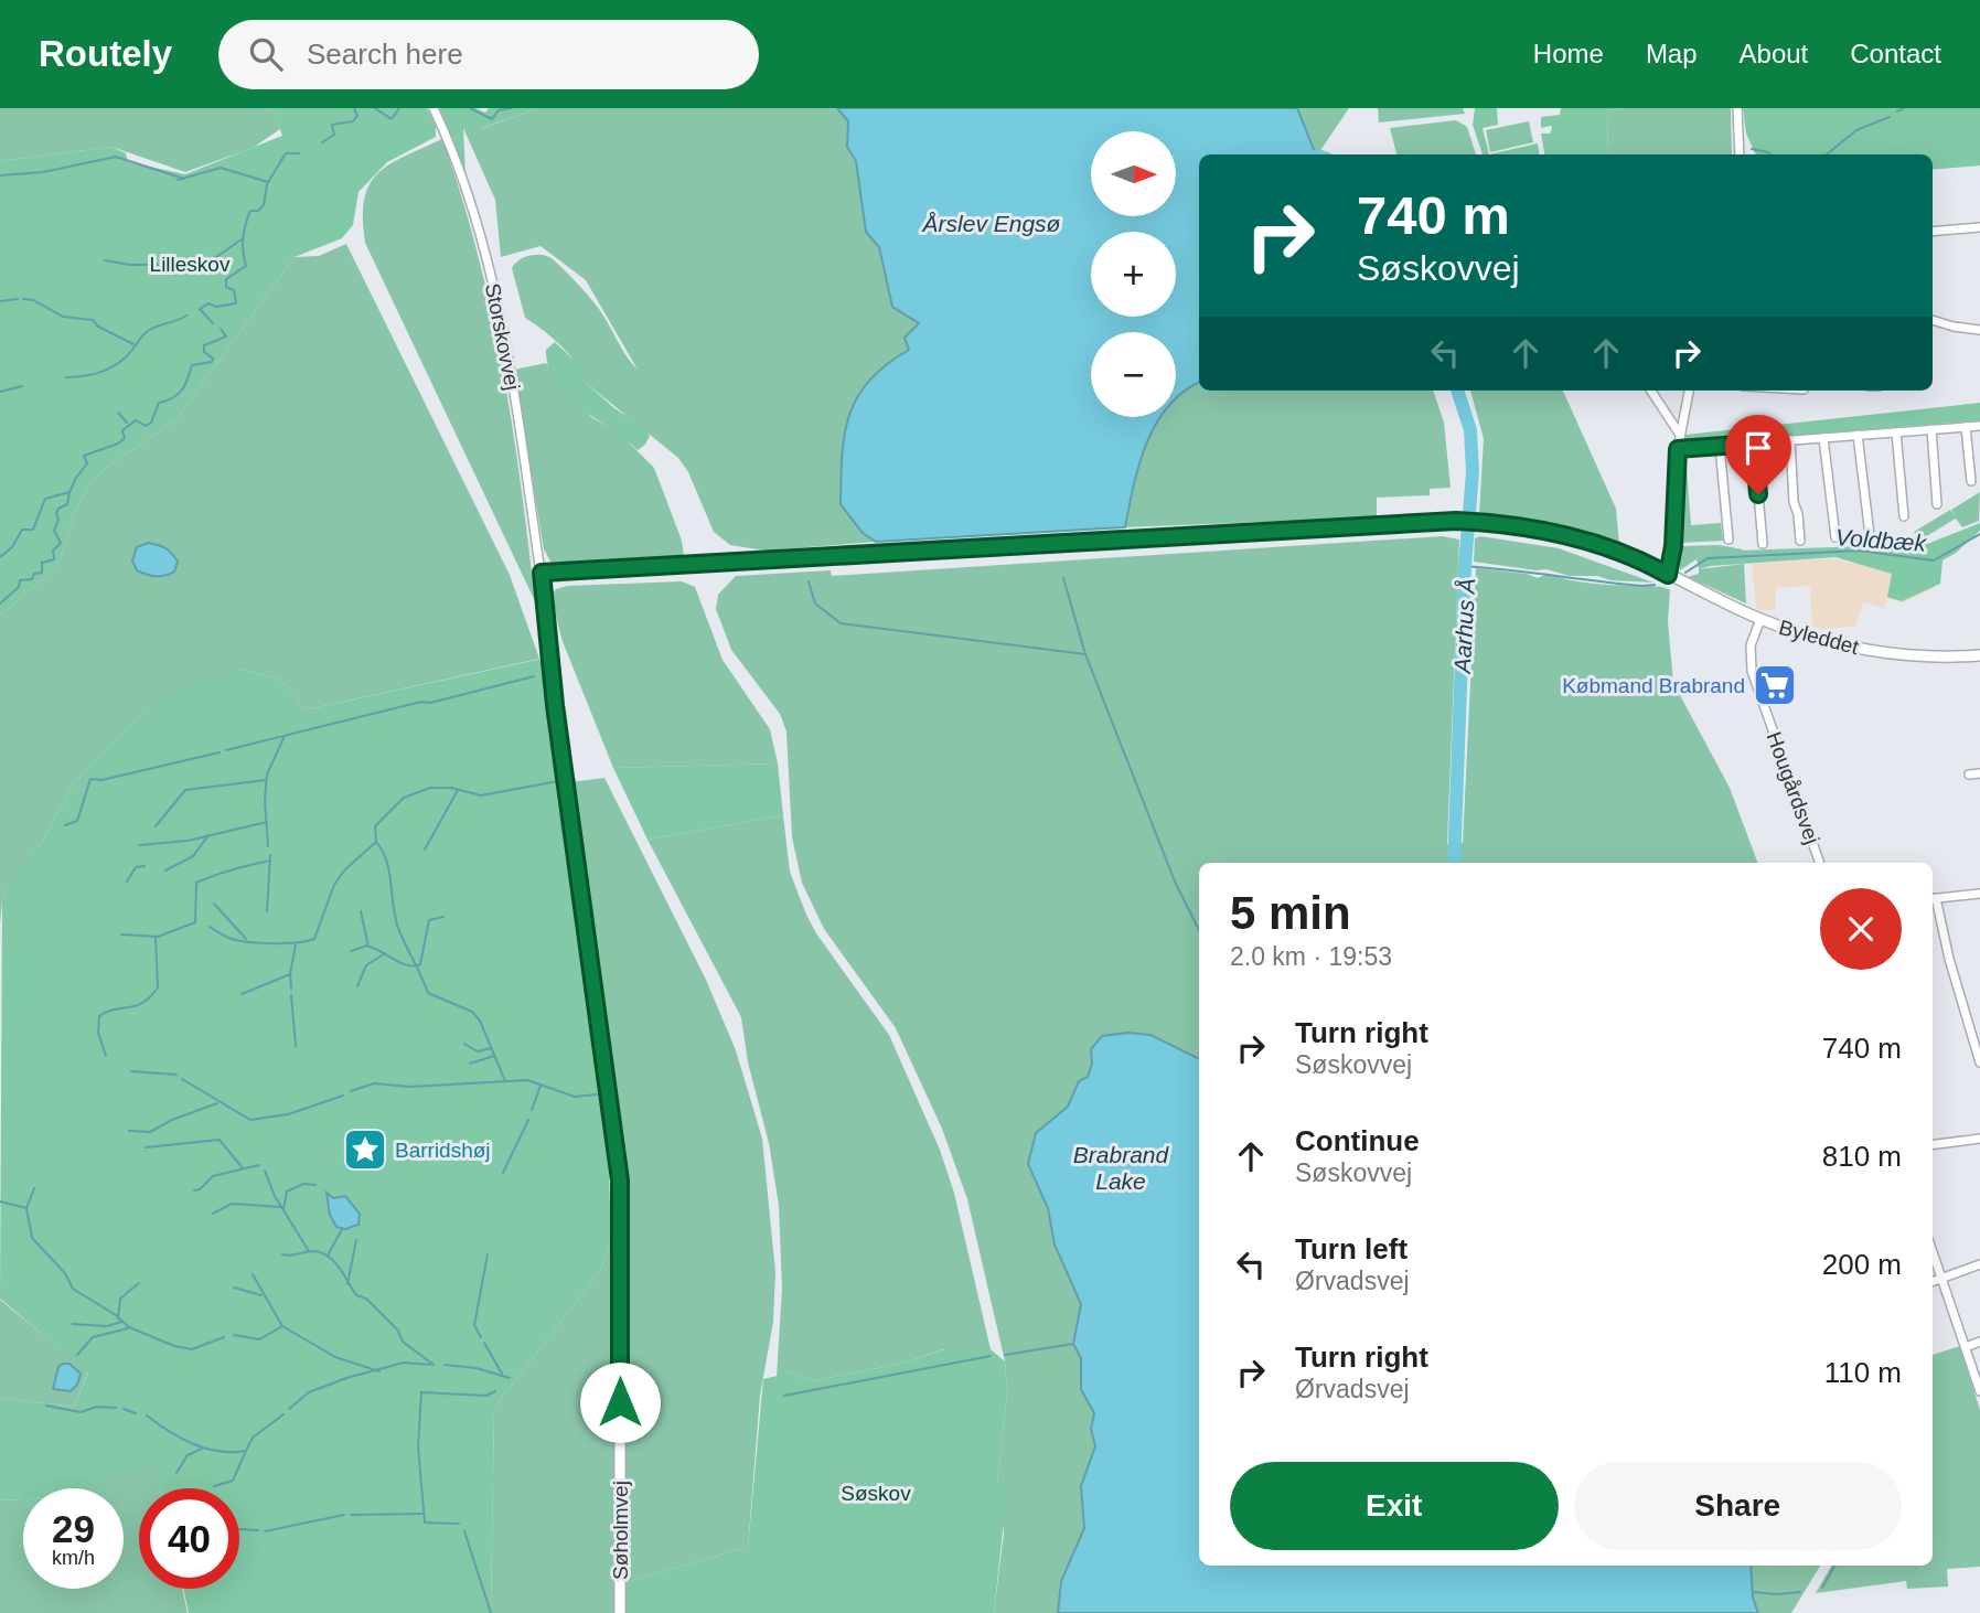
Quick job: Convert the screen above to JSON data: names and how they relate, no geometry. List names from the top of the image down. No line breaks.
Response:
{"streets":{"street":["Storskovvej","Byleddet","Hougårdsvej","Søholmvej"]},"crossings":[["Storskovvej","Byleddet"],["Storskovvej","Søholmvej"],["Byleddet","Hougårdsvej"],["Byleddet","Søholmvej"]],"water":["Årslev Engsø","Voldbæk","Aarhus Å","Brabrand Lake"],"parks":["Lilleskov","Søskov"],"places":{"supermarket":["Købmand Brabrand"],"place":["Barridshøj"]},"north":"right","page":{"header":"Routely","search":"Search here","nav":["Home","Map","About","Contact"],"map_buttons":["+","−"],"turn":["740 m","Søskovvej"],"heading":["5 min","2.0 km · 19:53"],"list":[{"name":"Turn right","note":"Søskovvej","value":"740 m"},{"name":"Continue","note":"Søskovvej","value":"810 m"},{"name":"Turn left","note":"Ørvadsvej","value":"200 m"},{"name":"Turn right","note":"Ørvadsvej","value":"110 m"}],"buttons":["Exit","Share"],"speed":"29 km/h","limit":"40"}}
